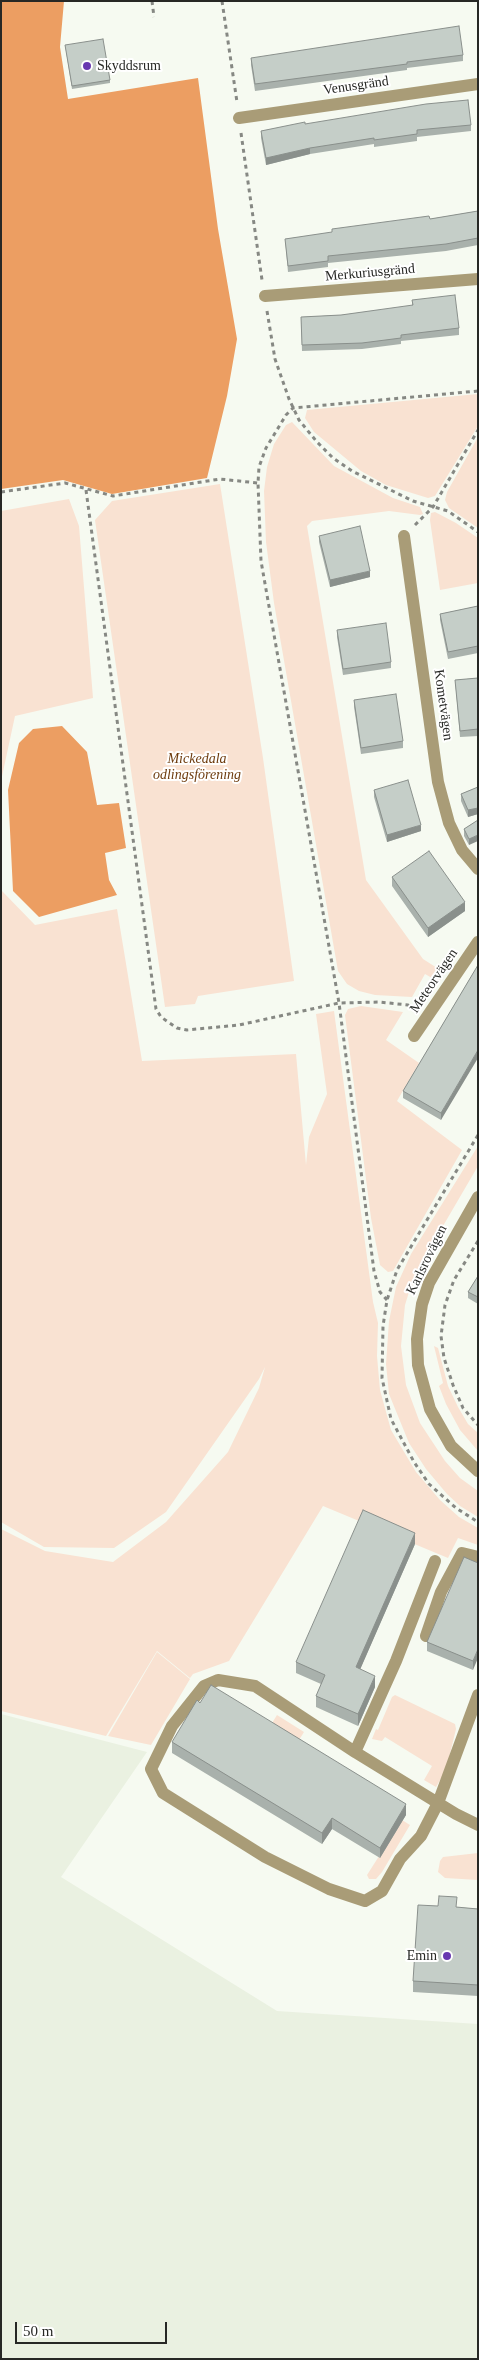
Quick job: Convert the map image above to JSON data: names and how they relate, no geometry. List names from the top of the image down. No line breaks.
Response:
{"streets":{"street":["Venusgränd","Merkuriusgränd","Kometvägen","Meteorvägen","Karlsrovägen"]},"parks":["Mickedala odlingsförening"],"places":["Skyddsrum","Emin"],"scale_bar":"50 m"}
